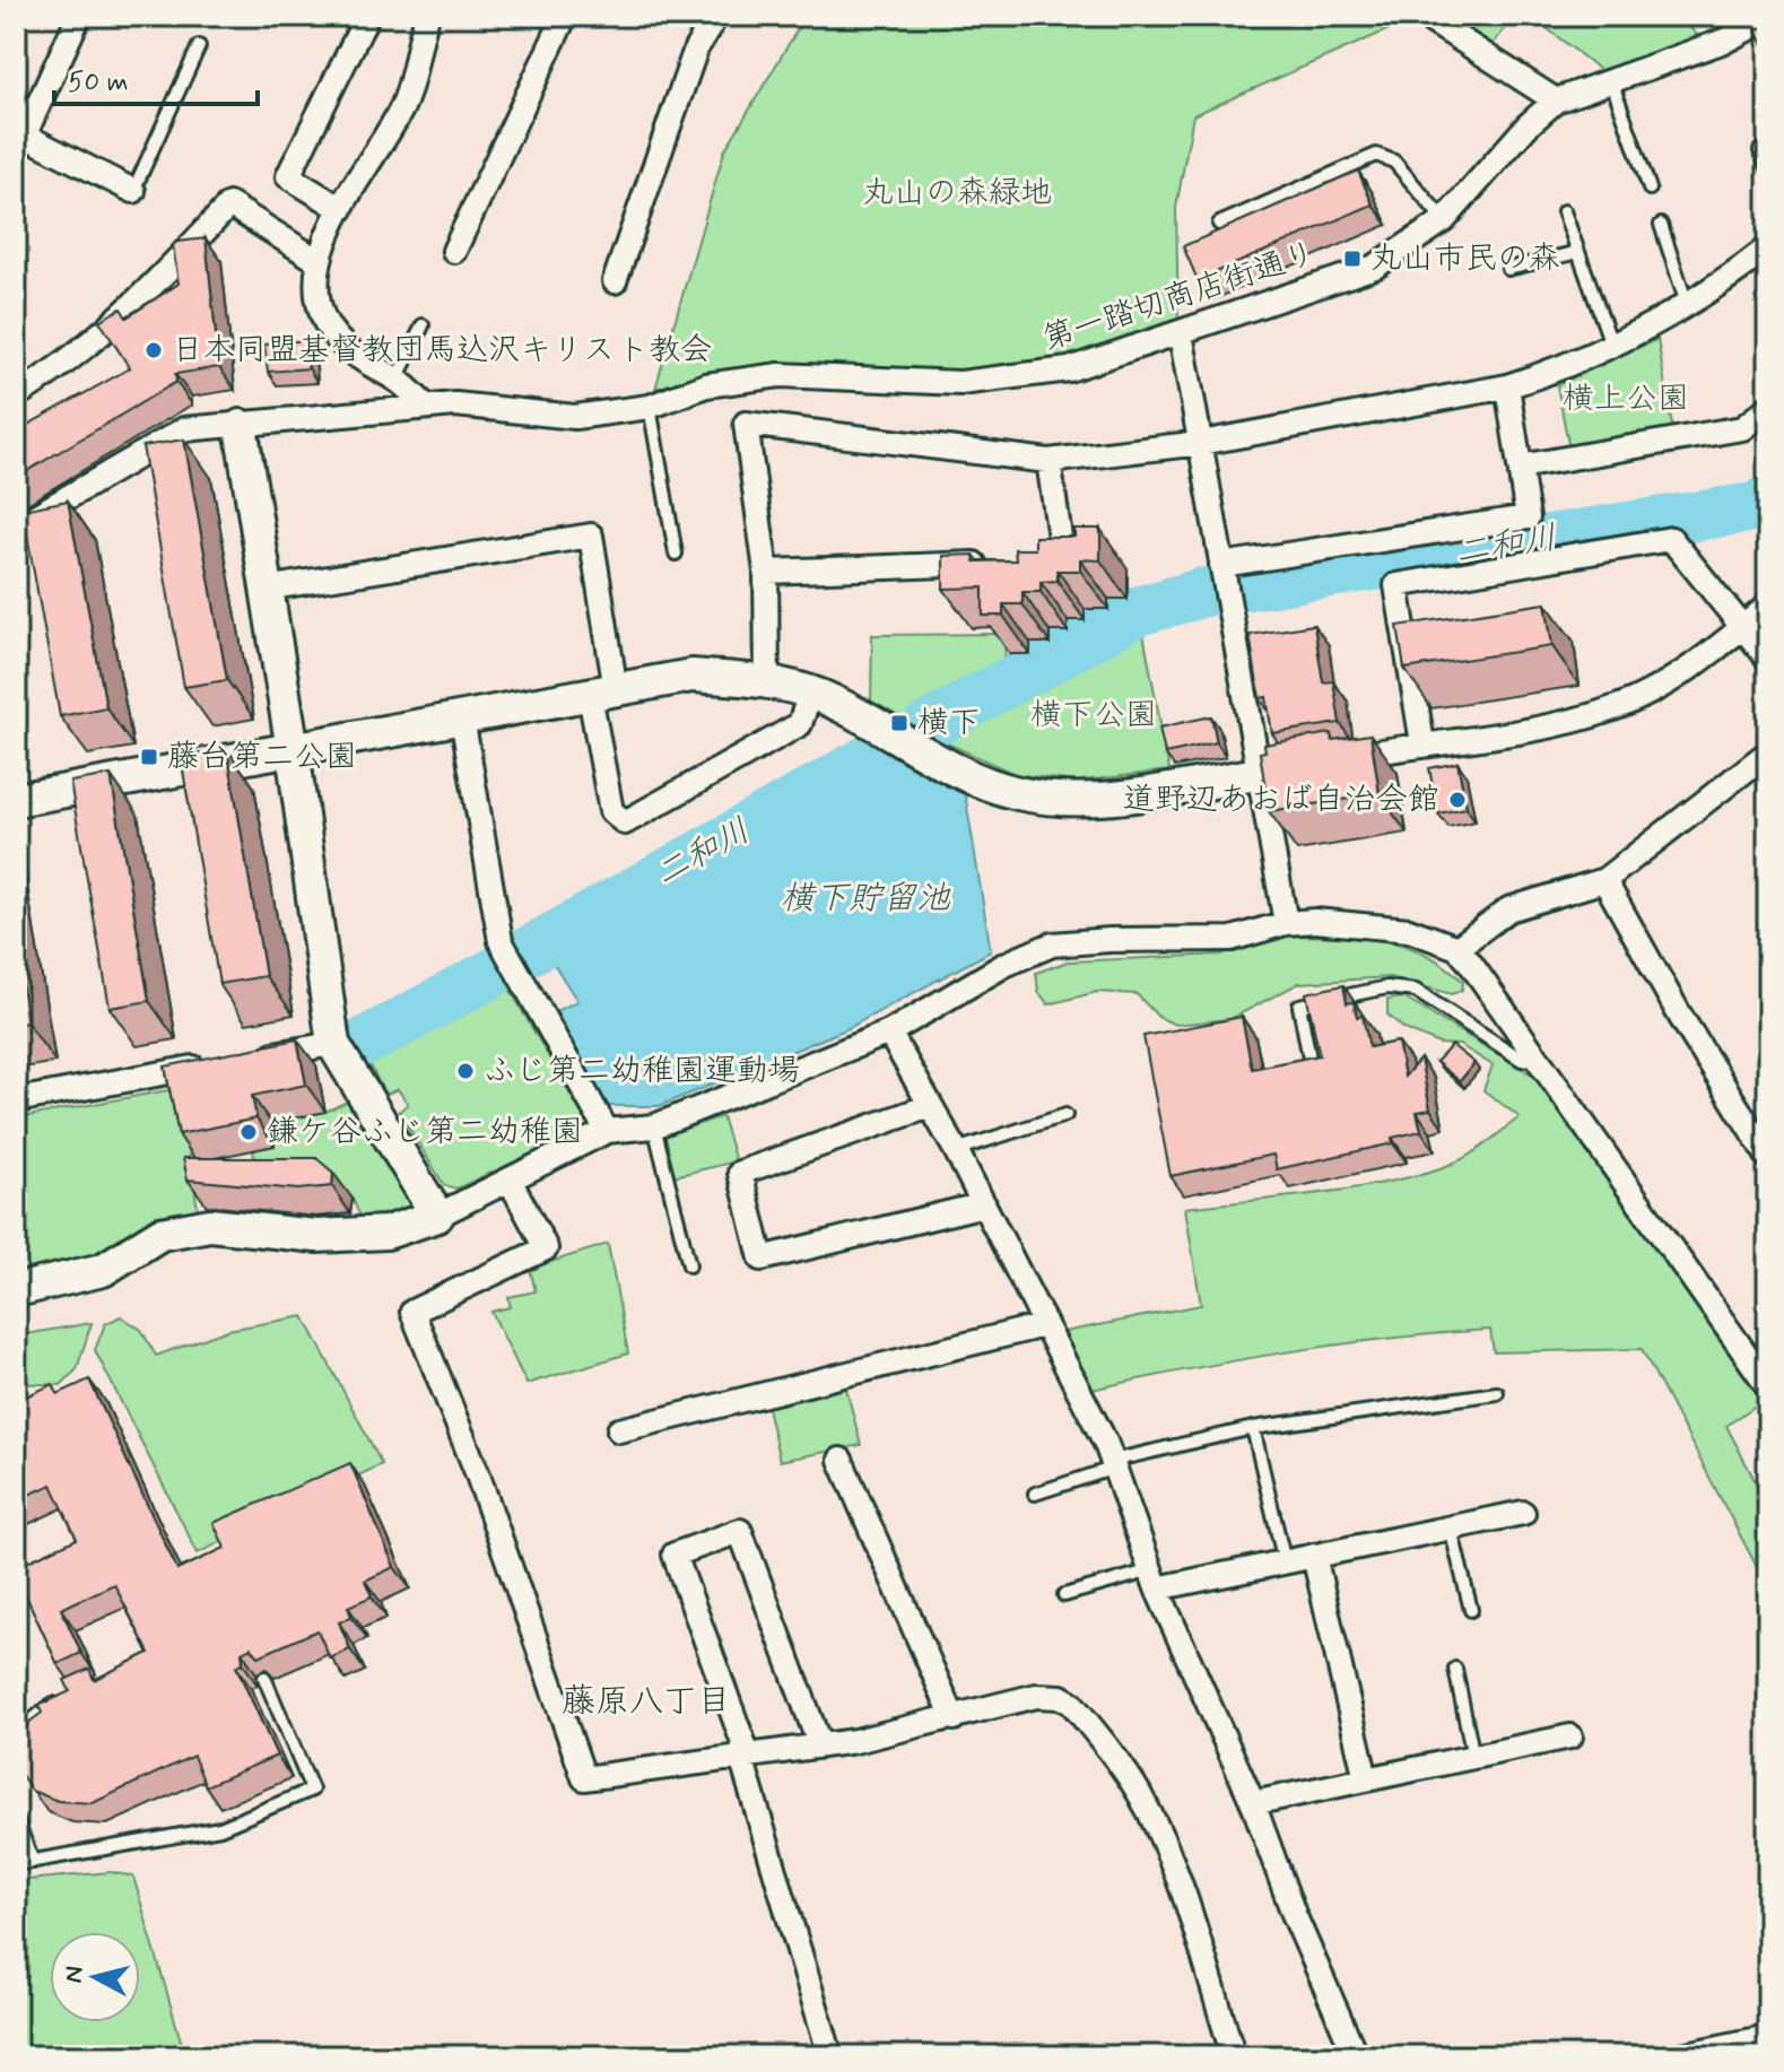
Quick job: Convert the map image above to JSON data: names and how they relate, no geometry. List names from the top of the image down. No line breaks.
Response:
{"streets":{"street":["第一踏切商店街通り"]},"districts":["藤原八丁目"],"water":["二和川","横下貯留池"],"parks":["丸山の森緑地","横上公園","横下公園"],"places":{"transit":["丸山市民の森","横下","藤台第二公園"],"other":["日本同盟基督教団馬込沢キリスト教会","道野辺あおば自治会館","ふじ第二幼稚園運動場","鎌ケ谷ふじ第二幼稚園"]},"scale_bar":"50 m","north":"left"}
